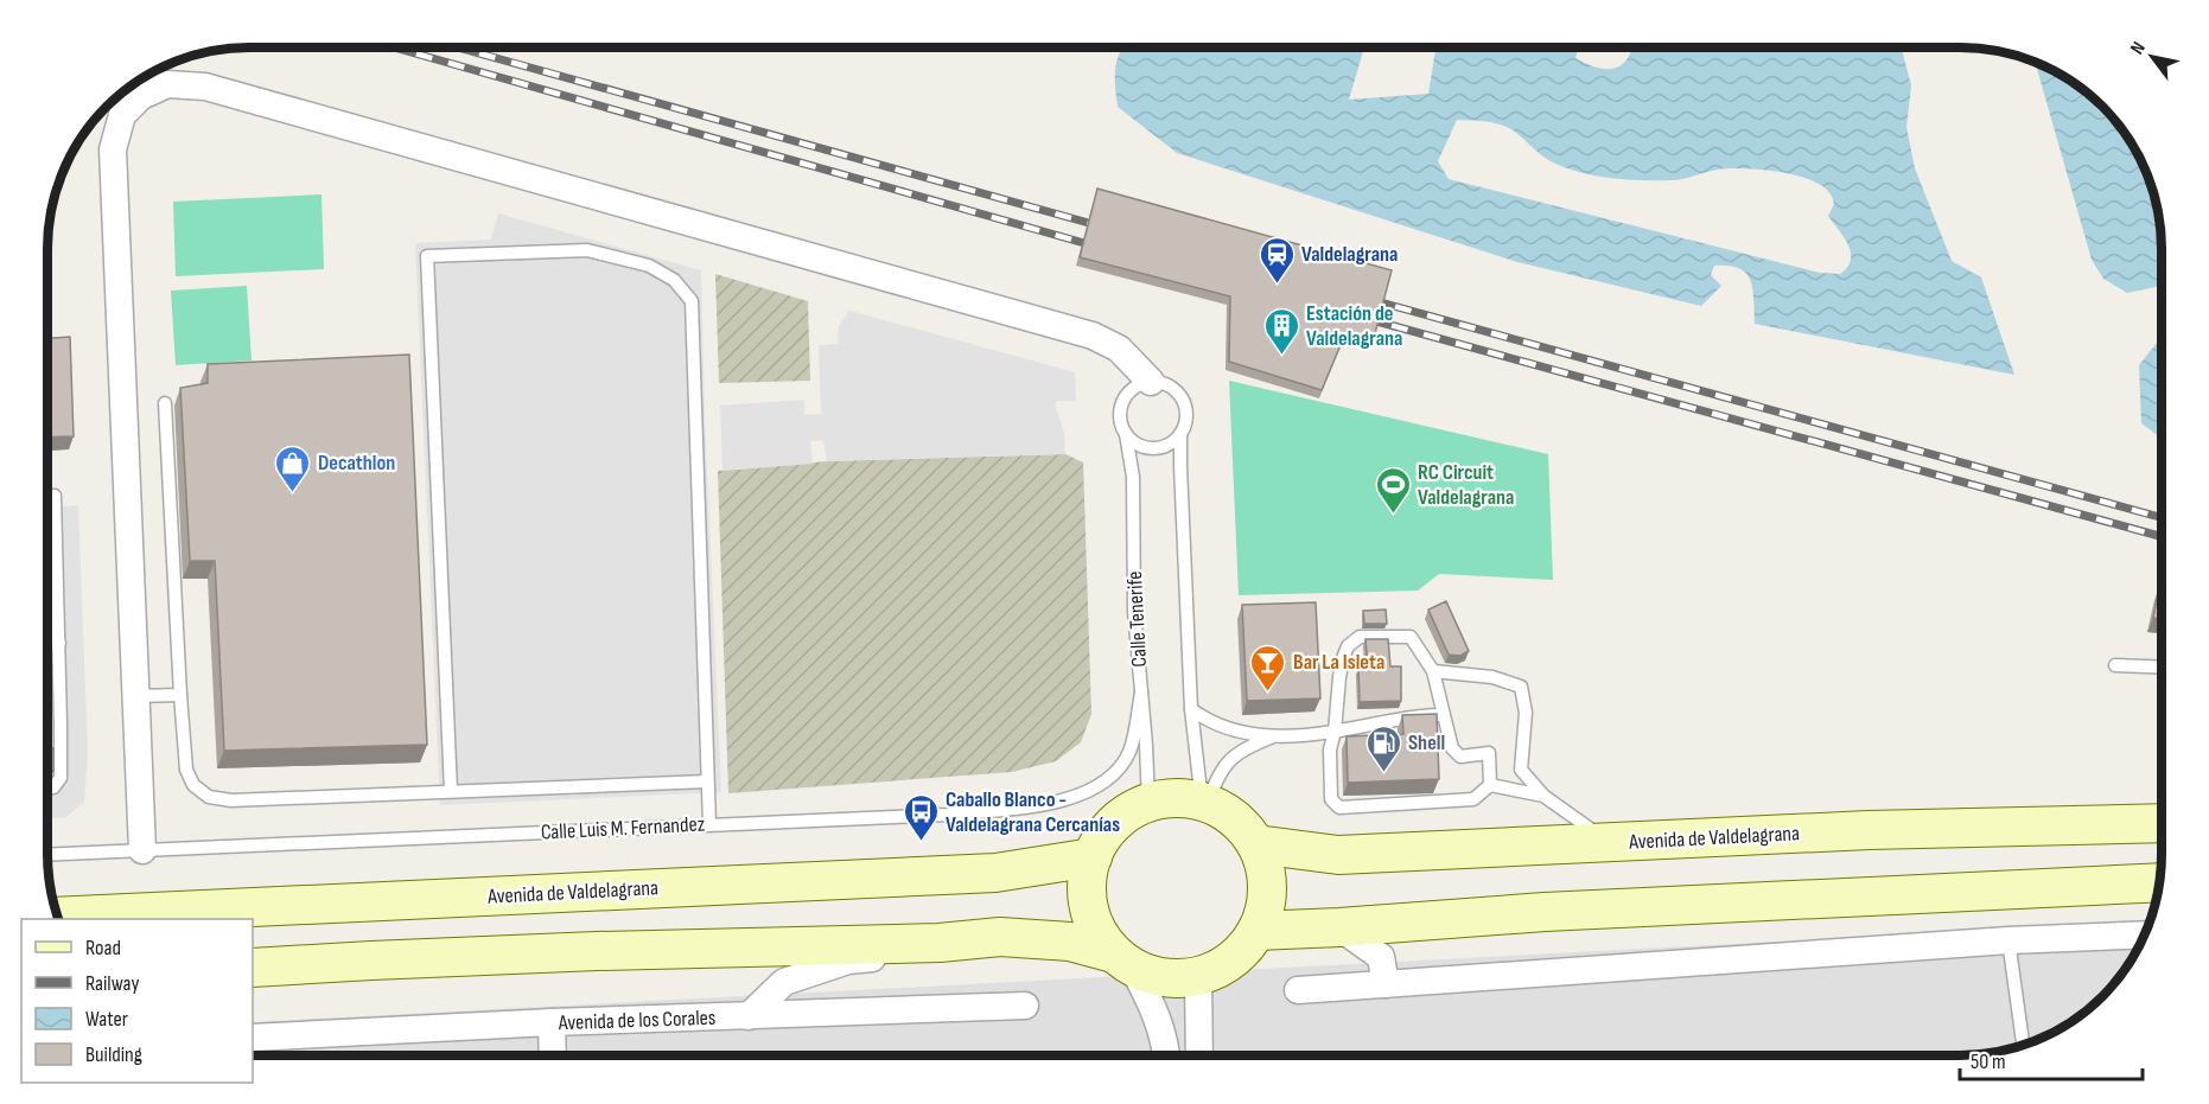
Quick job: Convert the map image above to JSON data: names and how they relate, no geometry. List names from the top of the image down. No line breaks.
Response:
{"streets":{"main road":["Avenida de Valdelagrana"],"street":["Avenida de los Corales"],"lane":["Calle Tenerife","Calle Luis M. Fernandez"]},"crossings":[["Calle Tenerife","Calle Luis M. Fernandez"],["Calle Tenerife","Avenida de Valdelagrana"]],"places":{"station":["Valdelagrana"],"building":["Estación de Valdelagrana"],"shop":["Decathlon"],"sports":["RC Circuit Valdelagrana"],"bar":["Bar La Isleta"],"fuel station":["Shell"],"bus stop":["Caballo Blanco - Valdelagrana Cercanías"]},"legend":["Road","Railway","Water","Building"],"scale_bar":"50 m","north":"top left"}
